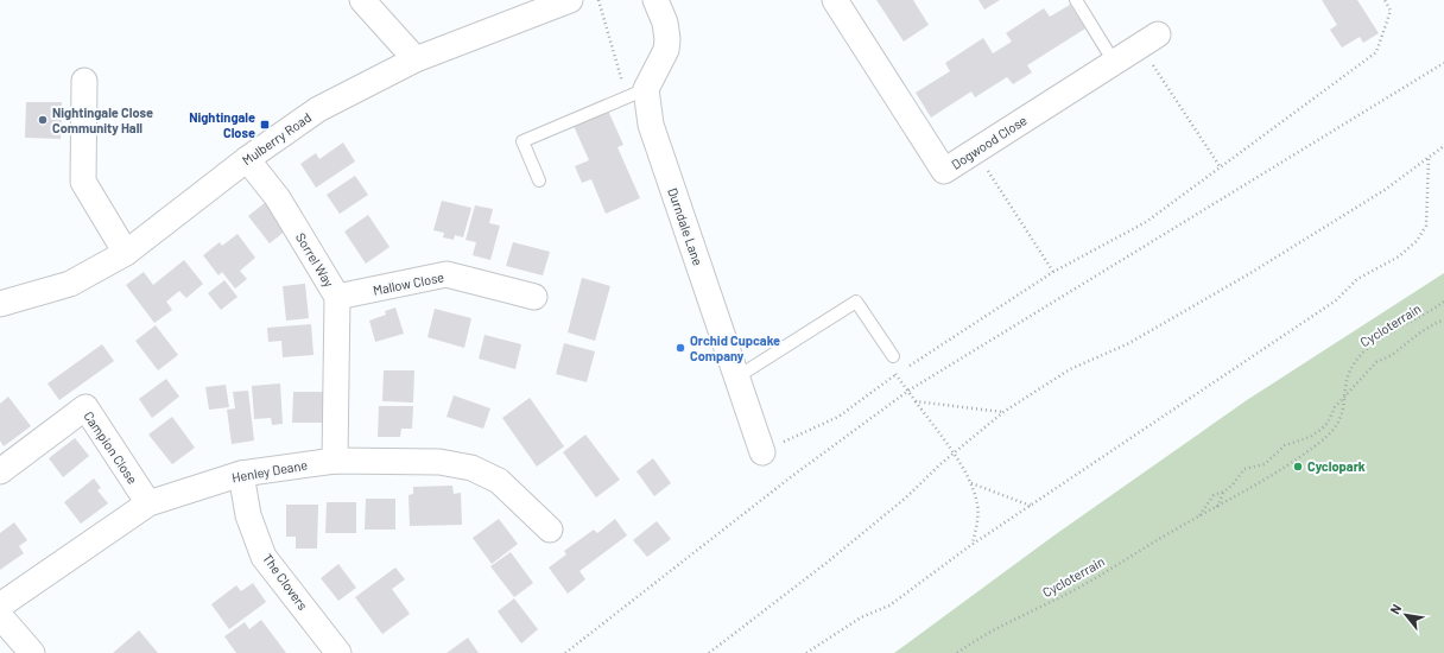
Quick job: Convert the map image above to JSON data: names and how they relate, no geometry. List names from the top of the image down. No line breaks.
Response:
{"streets":{"street":["Mulberry Road","Dogwood Close","Durndale Lane","Sorrel Way","Mallow Close","Campion Close","Henley Deane","The Clovers"],"path":["Cycloterrain"]},"crossings":[["Mulberry Road","Sorrel Way"],["Sorrel Way","Mallow Close"],["Sorrel Way","Henley Deane"],["Campion Close","Henley Deane"],["Henley Deane","The Clovers"]],"places":{"other":["Nightingale Close Community Hall","Orchid Cupcake Company","Cyclopark"],"transit":["Nightingale Close"]},"north":"top left"}
